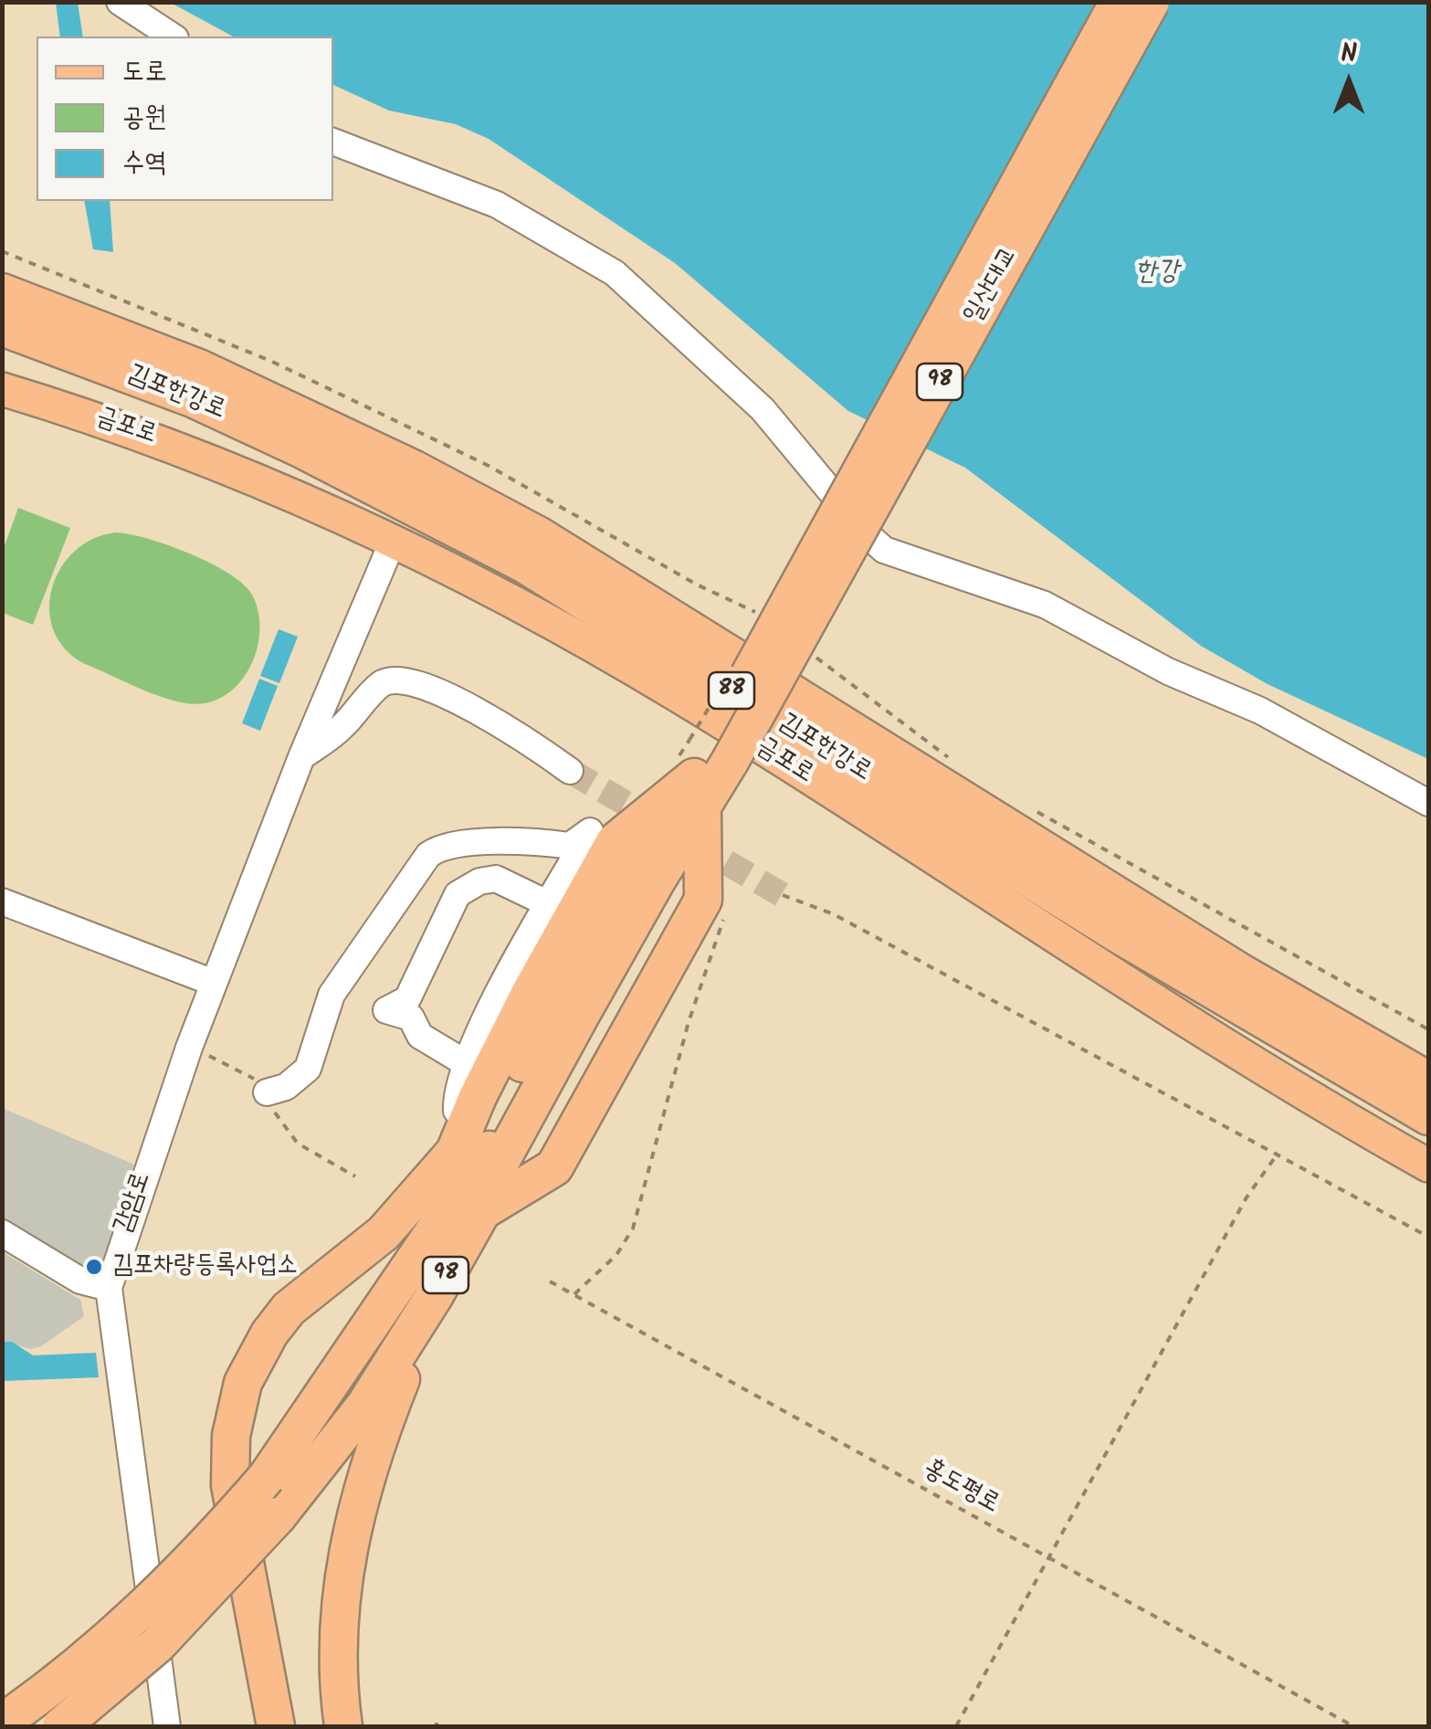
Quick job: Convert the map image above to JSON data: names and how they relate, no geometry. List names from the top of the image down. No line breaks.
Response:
{"streets":{"highway":["일산대교","98","김포한강로","88"],"main road":["금포로"],"street":["감암로"],"path":["홍도평로"]},"crossings":[["일산대교","98"],["금포로","감암로"]],"water":["한강"],"places":["김포차량등록사업소"],"legend":["도로","공원","수역"],"north":"top"}
